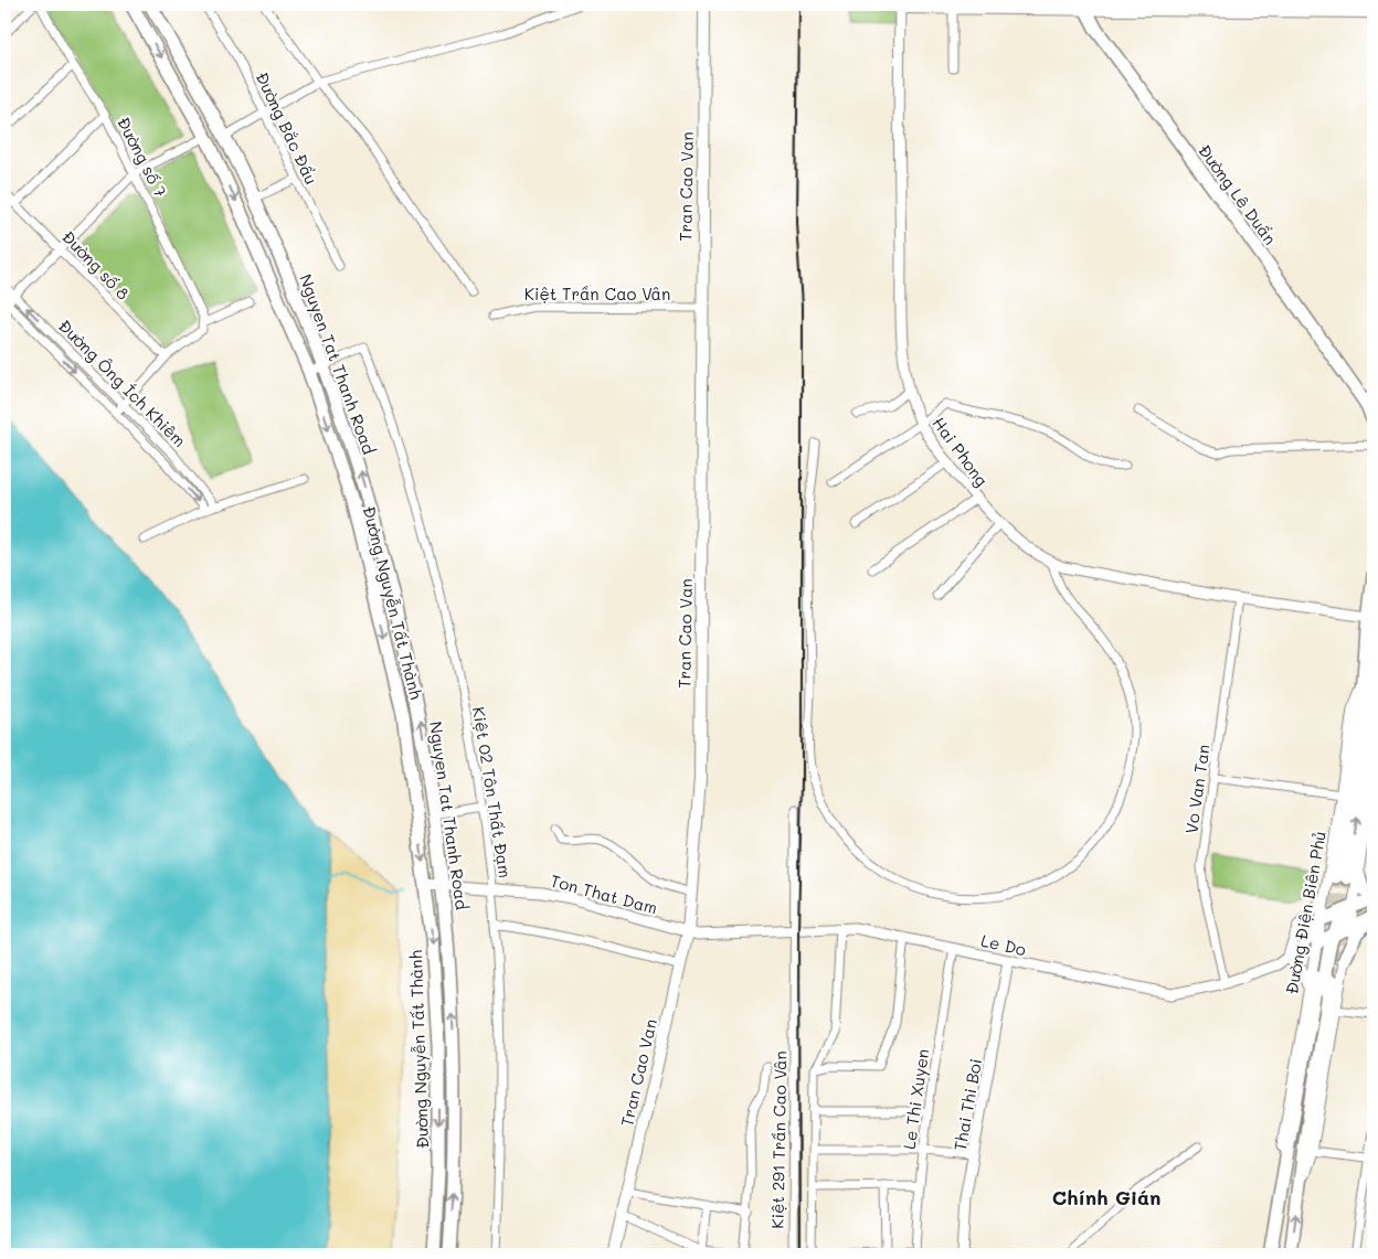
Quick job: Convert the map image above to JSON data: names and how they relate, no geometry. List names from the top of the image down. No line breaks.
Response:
{"streets":{"main road":["Tran Cao Van","Đường Lê Duẩn","Nguyen Tat Thanh Road","Đường Nguyễn Tất Thành","Đường Điện Biên Phủ"],"street":["Đường Bắc Đẩu","Đường số 7","Đường số 8","Kiệt Trần Cao Vân","Đường Ông Ích Khiêm","Hai Phong","Vo Van Tan","Kiệt 02 Tôn Thất Đạm","Ton That Dam","Le Do","Le Thi Xuyen","Thai Thi Boi","Kiệt 291 Trần Cao Vân"]},"crossings":[["Tran Cao Van","Kiệt Trần Cao Vân"],["Tran Cao Van","Ton That Dam"],["Tran Cao Van","Le Do"],["Nguyen Tat Thanh Road","Kiệt 02 Tôn Thất Đạm"],["Nguyen Tat Thanh Road","Ton That Dam"],["Hai Phong","Vo Van Tan"],["Hai Phong","Đường Điện Biên Phủ"],["Đường Nguyễn Tất Thành","Ton That Dam"],["Vo Van Tan","Le Do"],["Kiệt 02 Tôn Thất Đạm","Ton That Dam"],["Ton That Dam","Le Do"],["Đường Điện Biên Phủ","Le Do"],["Le Do","Le Thi Xuyen"],["Le Do","Thai Thi Boi"],["Le Do","Kiệt 291 Trần Cao Vân"]],"one_way":["Nguyen Tat Thanh Road","Đường Nguyễn Tất Thành"],"districts":["Chính Gián"]}
